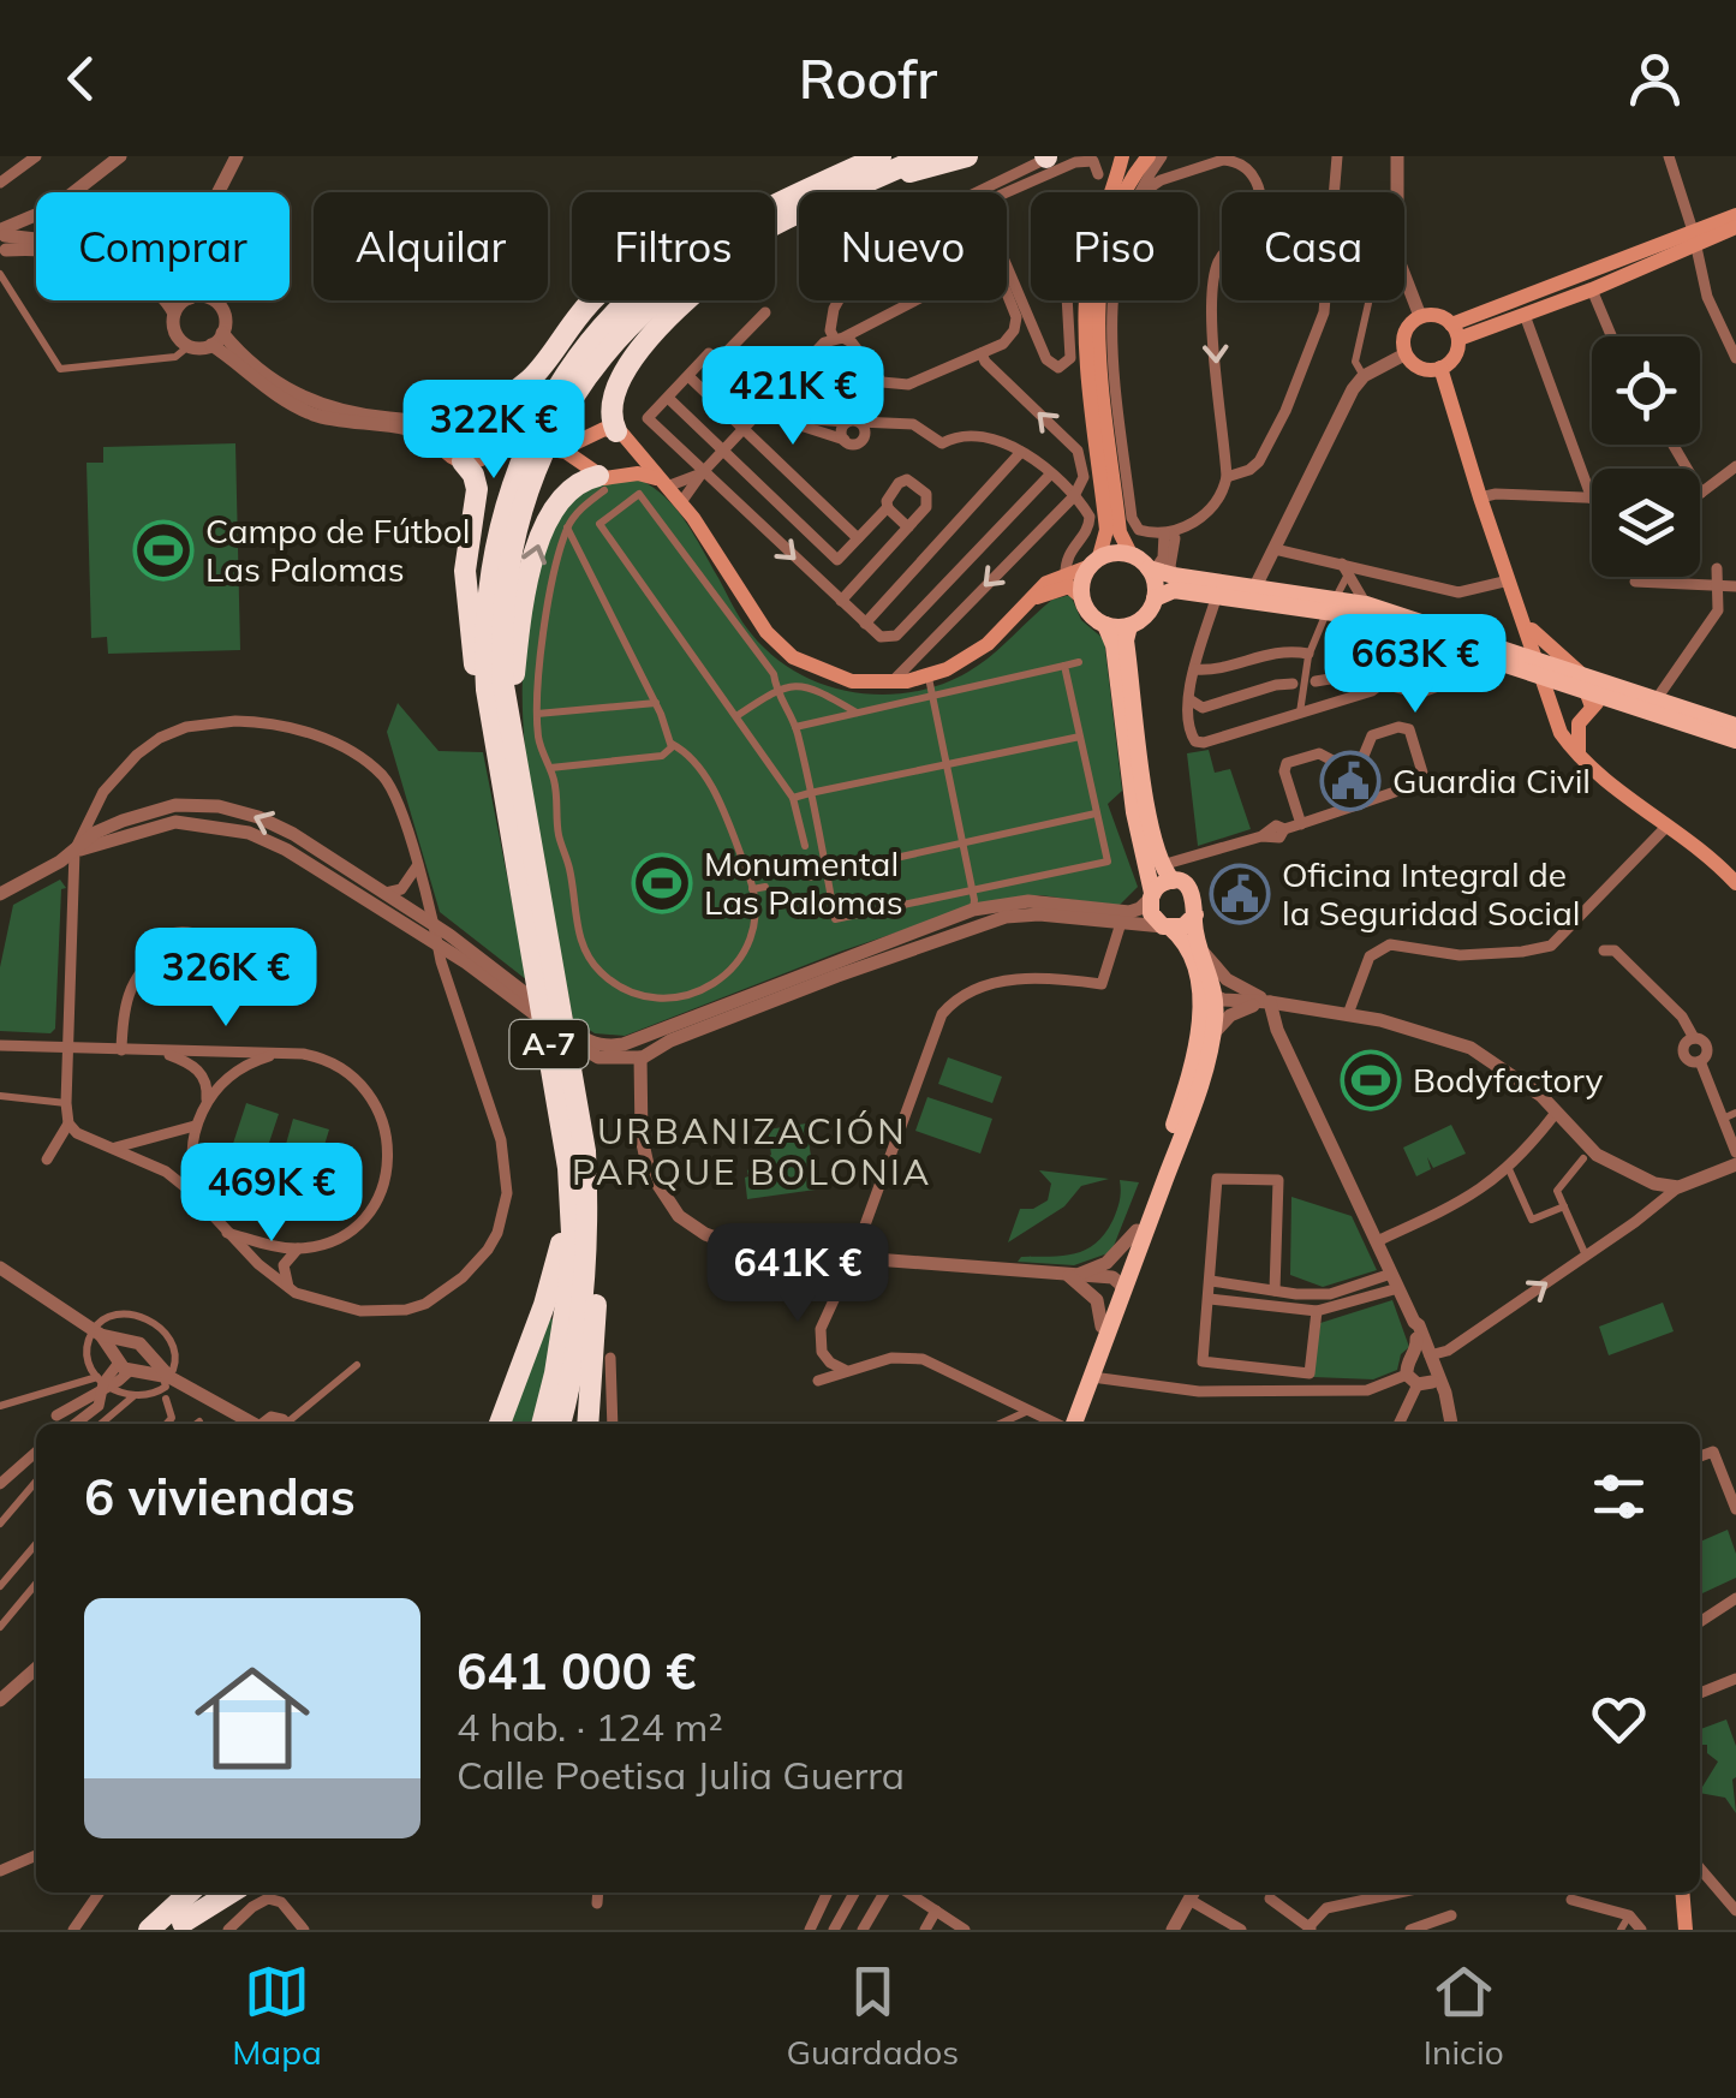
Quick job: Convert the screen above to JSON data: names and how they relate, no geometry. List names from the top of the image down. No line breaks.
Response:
{"streets":{"highway":["A-7"]},"districts":["URBANIZACIÓN PARQUE BOLONIA"],"places":{"sports":["Campo de Fútbol Las Palomas","Monumental Las Palomas","Bodyfactory"],"public building":["Guardia Civil","Oficina Integral de la Seguridad Social"]},"page":{"header":"Roofr","chip":["Comprar","Alquilar","Filtros","Nuevo","Piso","Casa"],"price":["421K €","322K €","663K €","326K €","469K €","641K €"],"heading":"6 viviendas","list":[{"name":"641 000 €","note":"4 hab. · 124 m² · Calle Poetisa Julia Guerra"}],"tabs":["Mapa","Guardados","Inicio"]}}
